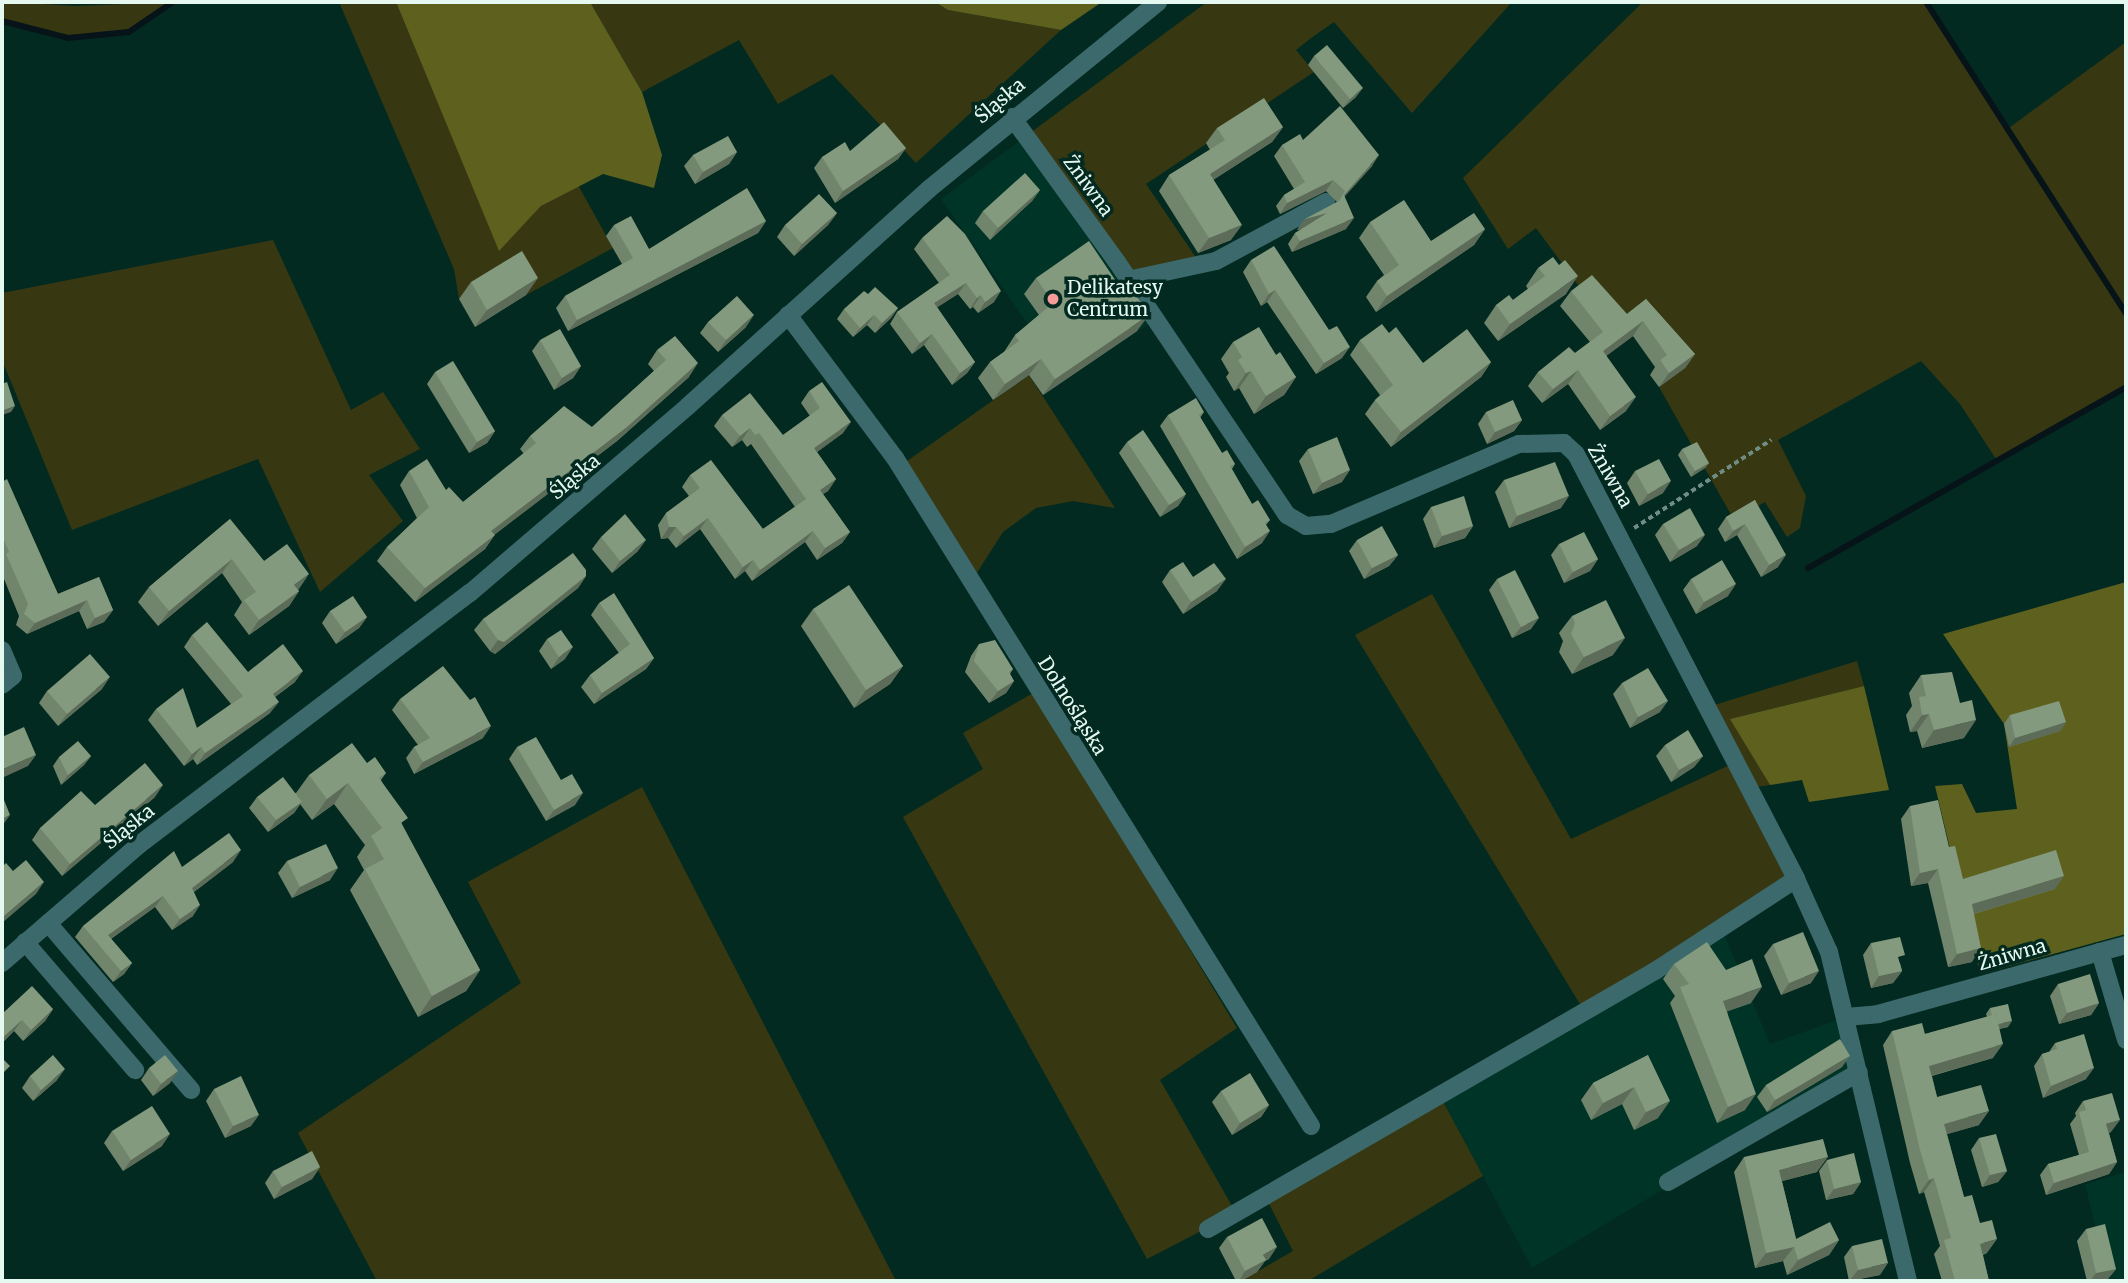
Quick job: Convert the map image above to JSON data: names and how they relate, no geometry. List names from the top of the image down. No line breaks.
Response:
{"streets":{"street":["Śląska","Żniwna","Dolnośląska"]},"crossings":[["Śląska","Żniwna"],["Śląska","Dolnośląska"]],"places":["Delikatesy Centrum"]}
